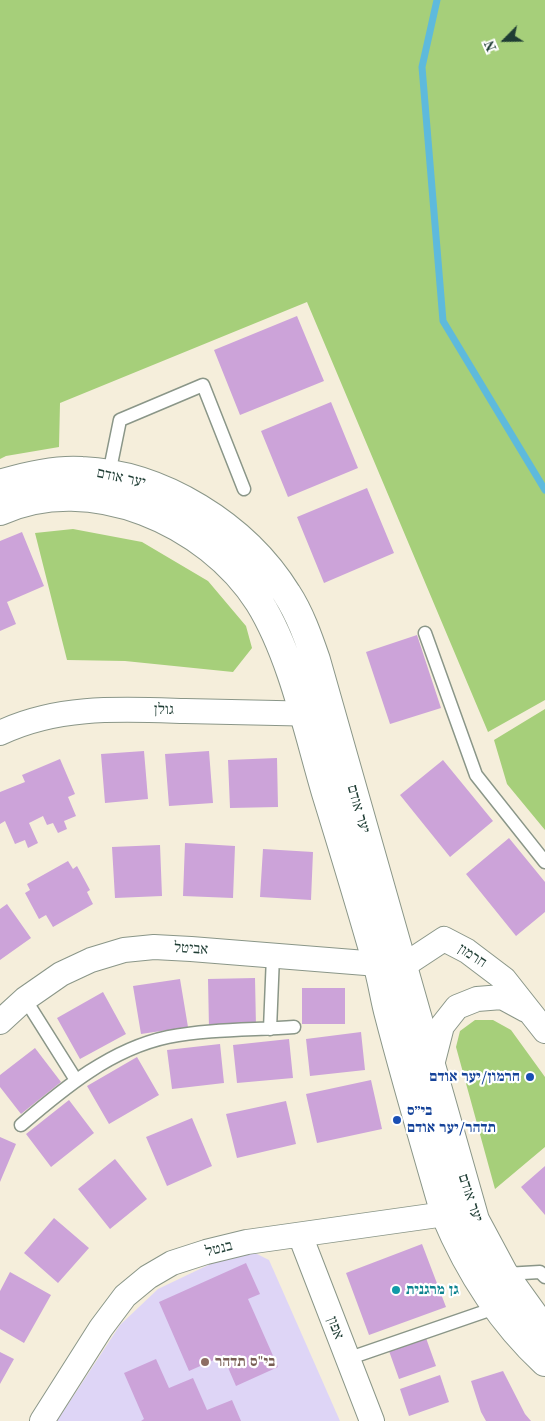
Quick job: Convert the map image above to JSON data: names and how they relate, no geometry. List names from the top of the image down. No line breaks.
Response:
{"streets":{"street":["יער אודם","גולן","אביטל","חרמון","בנטל","אפון"]},"crossings":[["יער אודם","גולן"],["יער אודם","אביטל"],["יער אודם","חרמון"],["יער אודם","בנטל"],["אביטל","חרמון"],["בנטל","אפון"]],"places":["חרמון/יער אודם","בי״ס תדהר/יער אודם","גן מרגנית","בי\"ס תדהר"],"north":"bottom left"}
